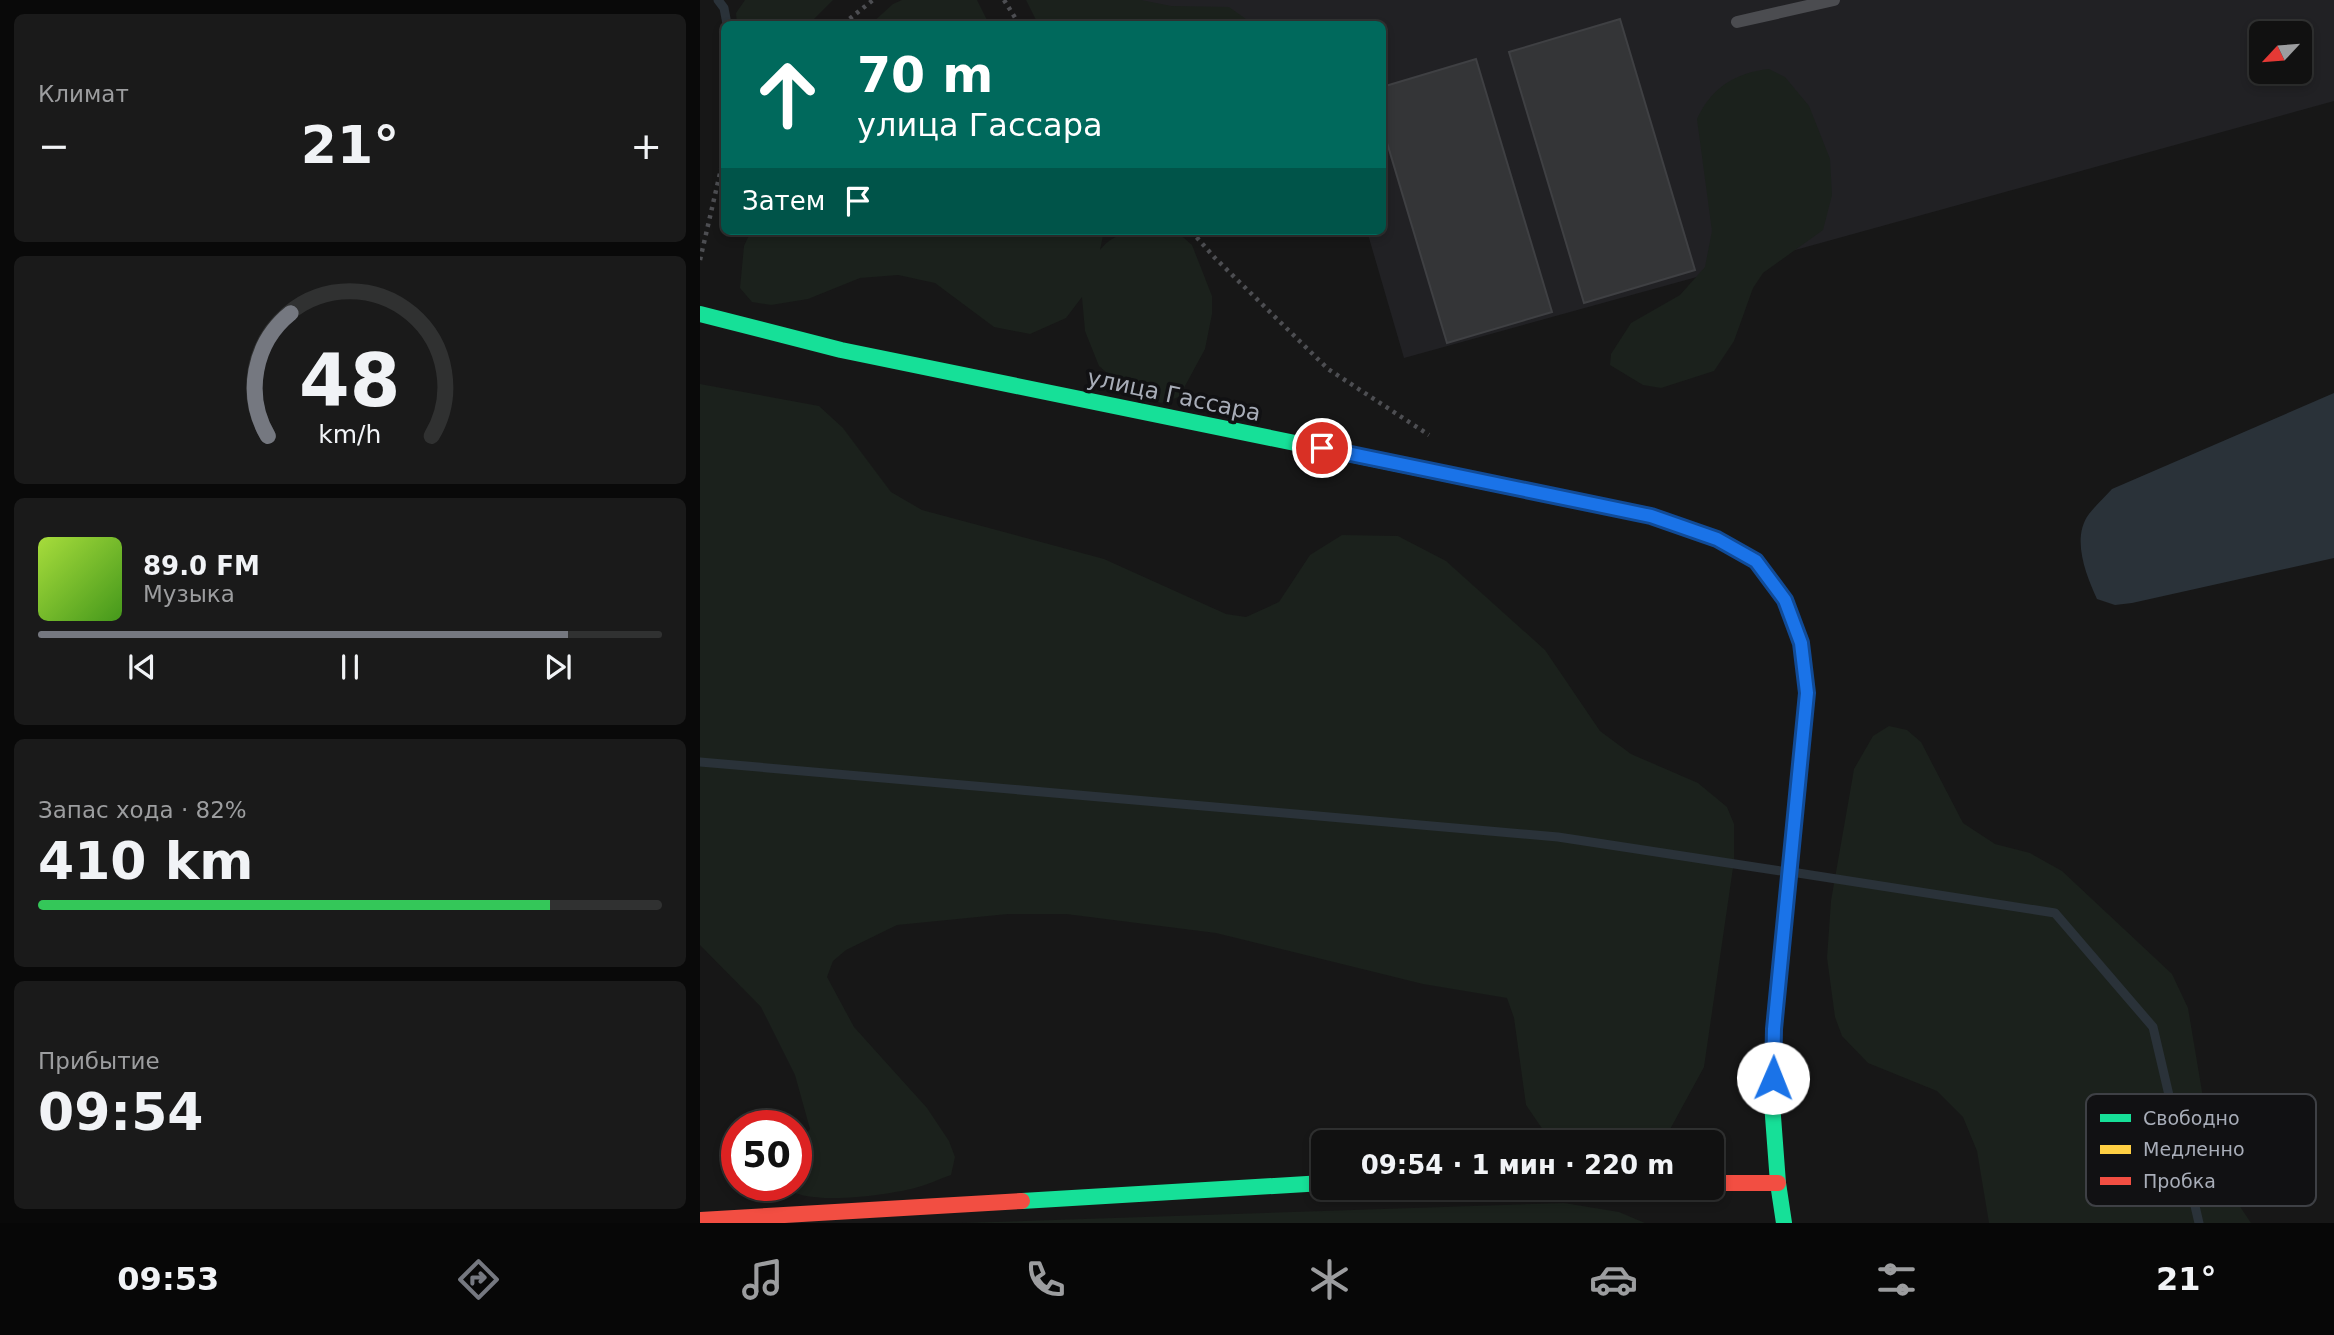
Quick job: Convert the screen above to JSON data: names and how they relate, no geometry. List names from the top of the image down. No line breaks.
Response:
{"streets":{"main road":["улица Гассара"]},"legend":["Свободно","Медленно","Пробка"],"north":"bottom left","page":{"tile":["Климат",["Запас хода · 82%","410 km"],["Прибытие","09:54"]],"turn":["70 m","улица Гассара"],"heat":["−","21°","+"],"then":"Затем","song":["89.0 FM","Музыка"],"limit":"50","trip":"09:54 · 1 мин · 220 m","tabs":["09:53","21°"],"gauge":["48","km/h"]}}
